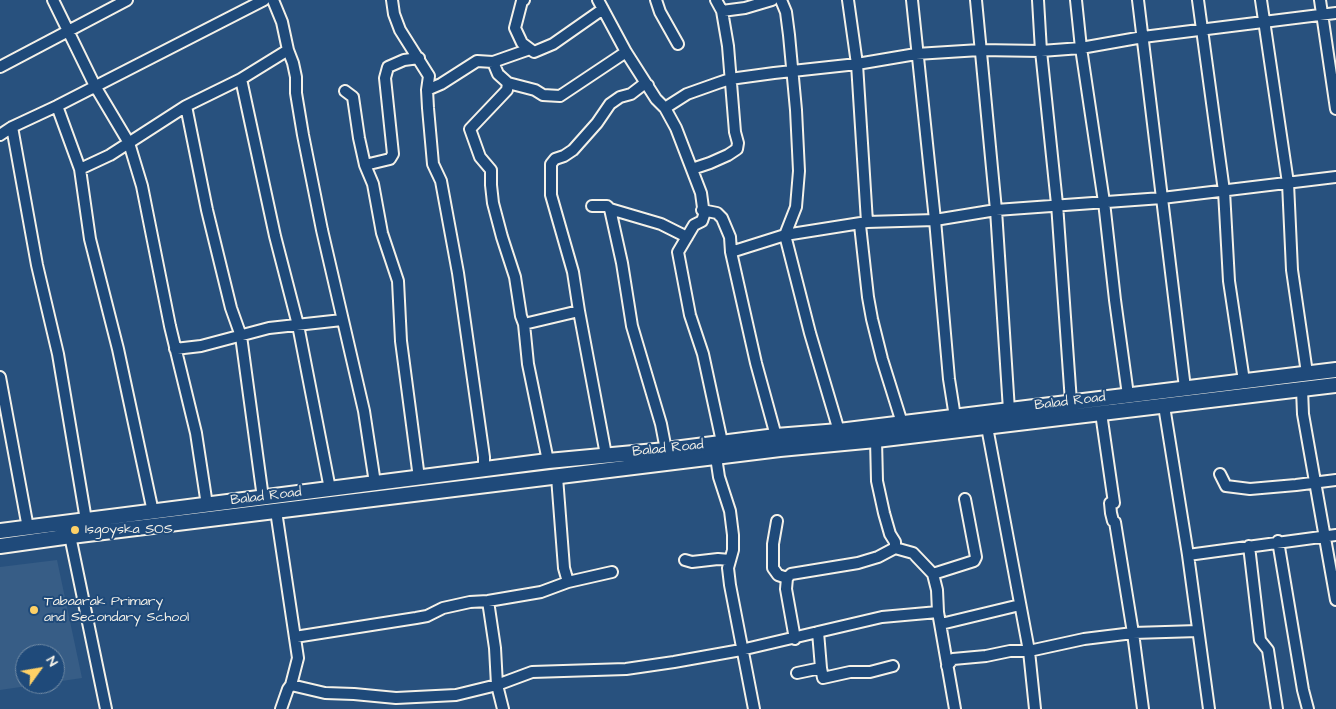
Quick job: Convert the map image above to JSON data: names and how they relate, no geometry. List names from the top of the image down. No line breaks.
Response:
{"streets":{"highway":["Balad Road"]},"places":["Isgoyska SOS","Tabaarak Primary and Secondary School"],"north":"top right"}
